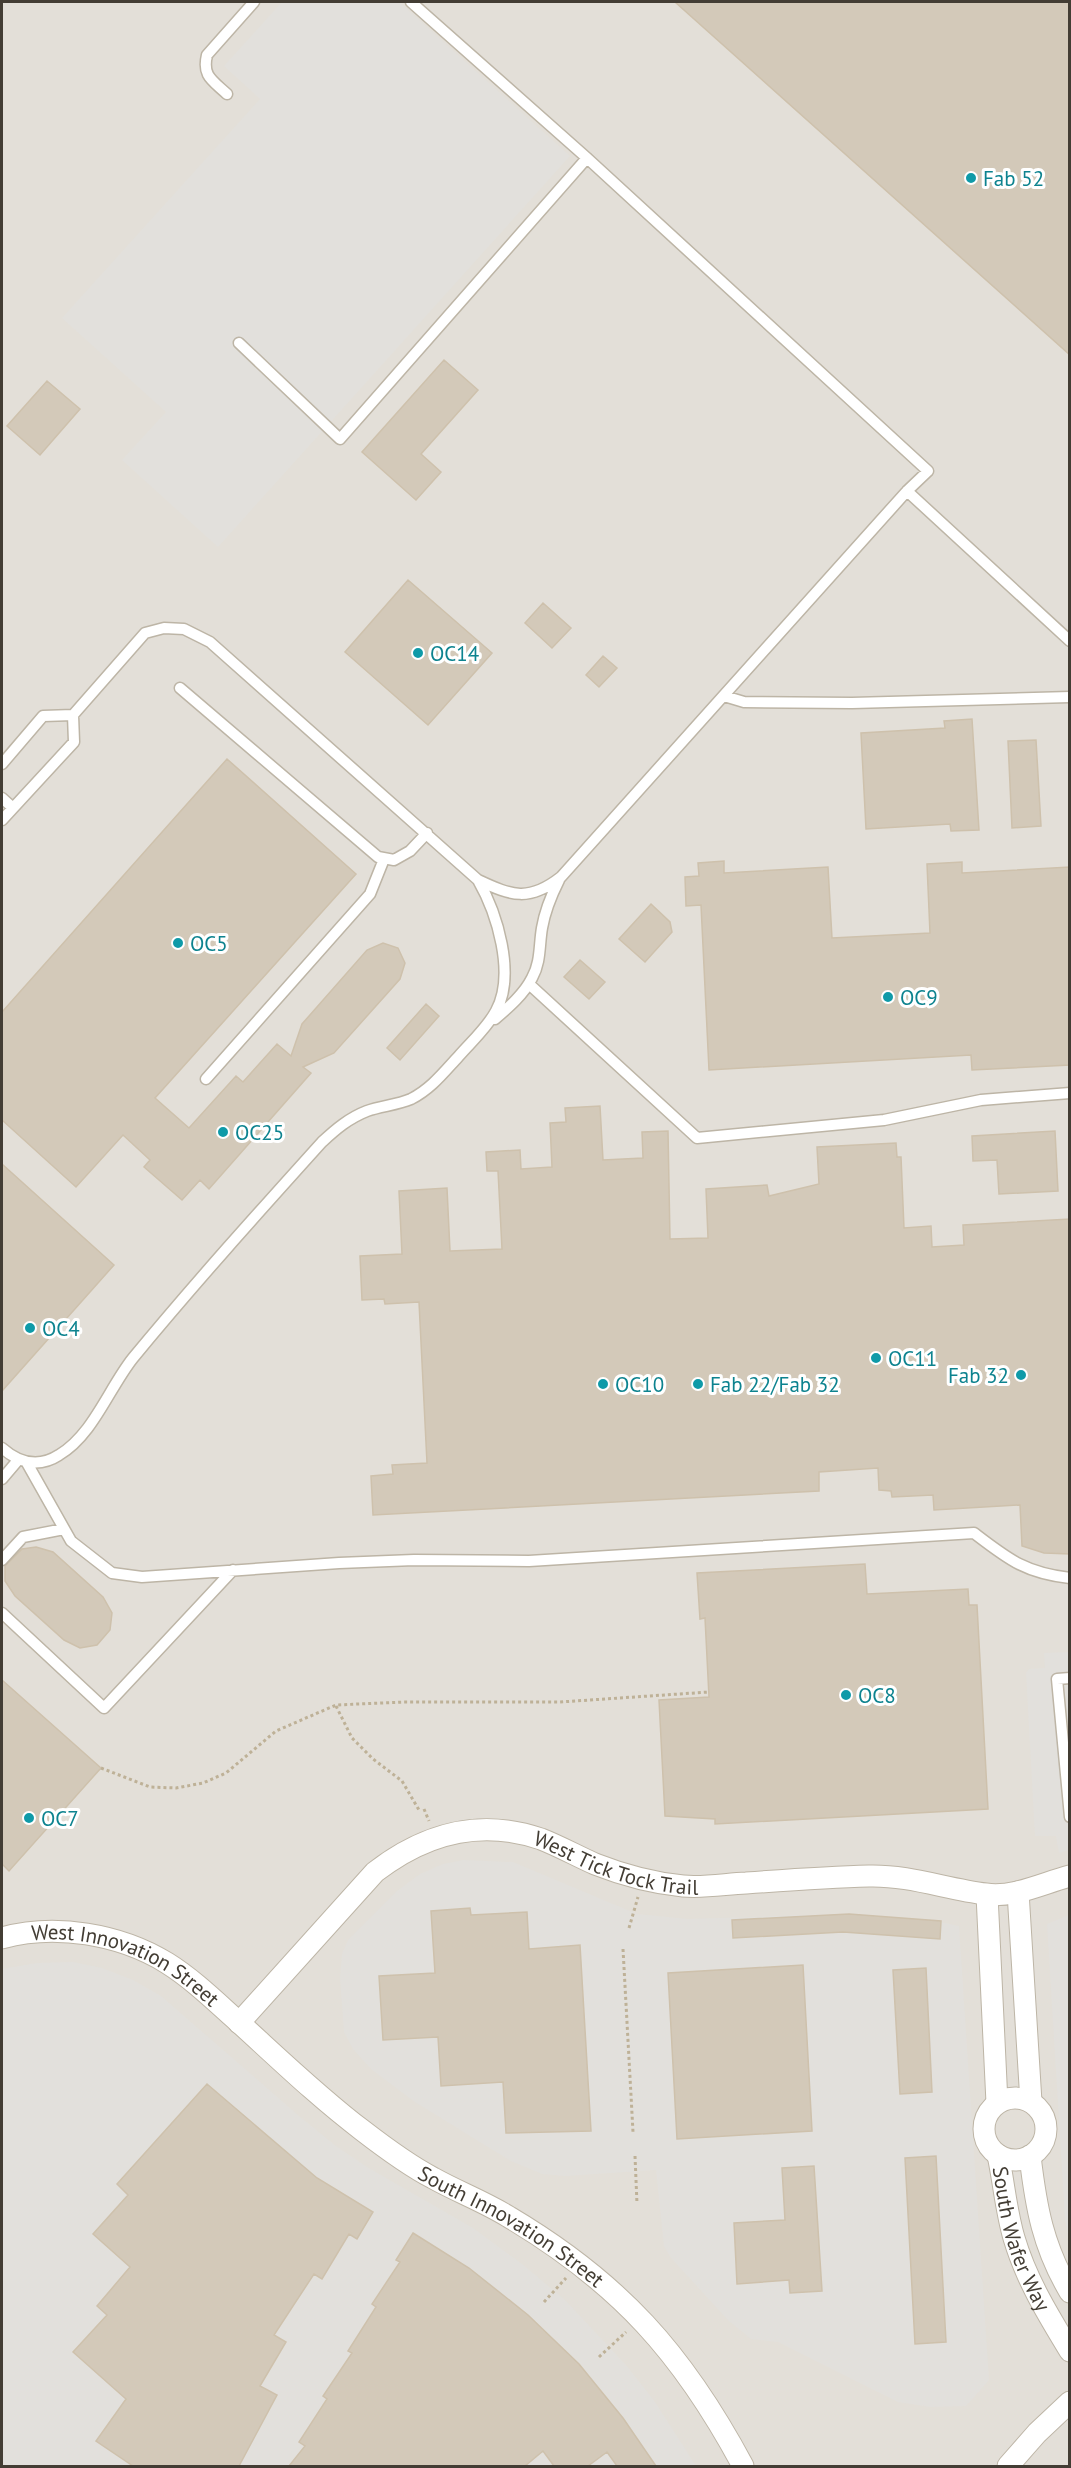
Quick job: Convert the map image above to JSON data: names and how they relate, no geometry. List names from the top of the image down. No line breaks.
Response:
{"streets":{"street":["West Tick Tock Trail","West Innovation Street","South Innovation Street","South Wafer Way"]},"crossings":[["West Tick Tock Trail","West Innovation Street"],["West Tick Tock Trail","South Innovation Street"],["West Tick Tock Trail","South Wafer Way"],["West Innovation Street","South Innovation Street"]],"places":["Fab 52","OC14","OC5","OC9","OC25","OC4","OC11","Fab 32","OC10","Fab 22/Fab 32","OC8","OC7"]}
